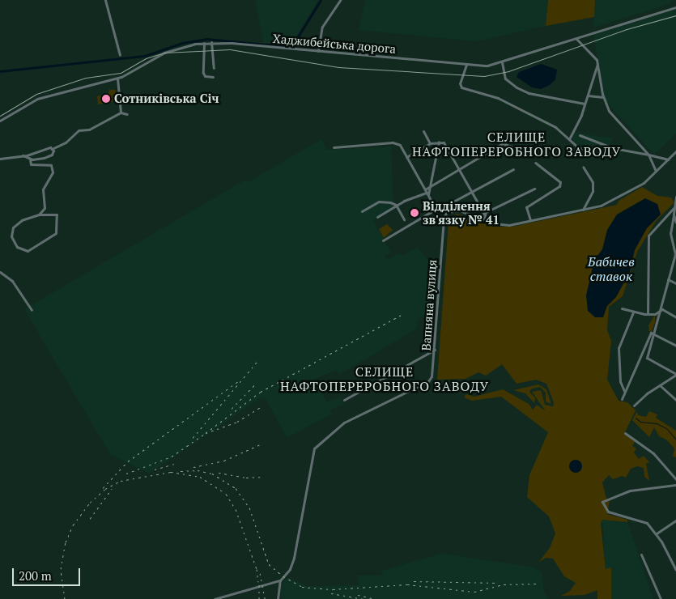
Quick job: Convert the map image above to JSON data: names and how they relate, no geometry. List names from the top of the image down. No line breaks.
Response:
{"streets":{"street":["Хаджибейська дорога","Вапняна вулиця"]},"districts":["СЕЛИЩЕ НАФТОПЕРЕРОБНОГО ЗАВОДУ","СЕЛИЩЕ НАФТОПЕРЕРОБНОГО ЗАВОДУ"],"water":["Бабичев ставок"],"places":["Сотниківська Січ","Відділення зв'язку № 41"],"scale_bar":"200 m"}
